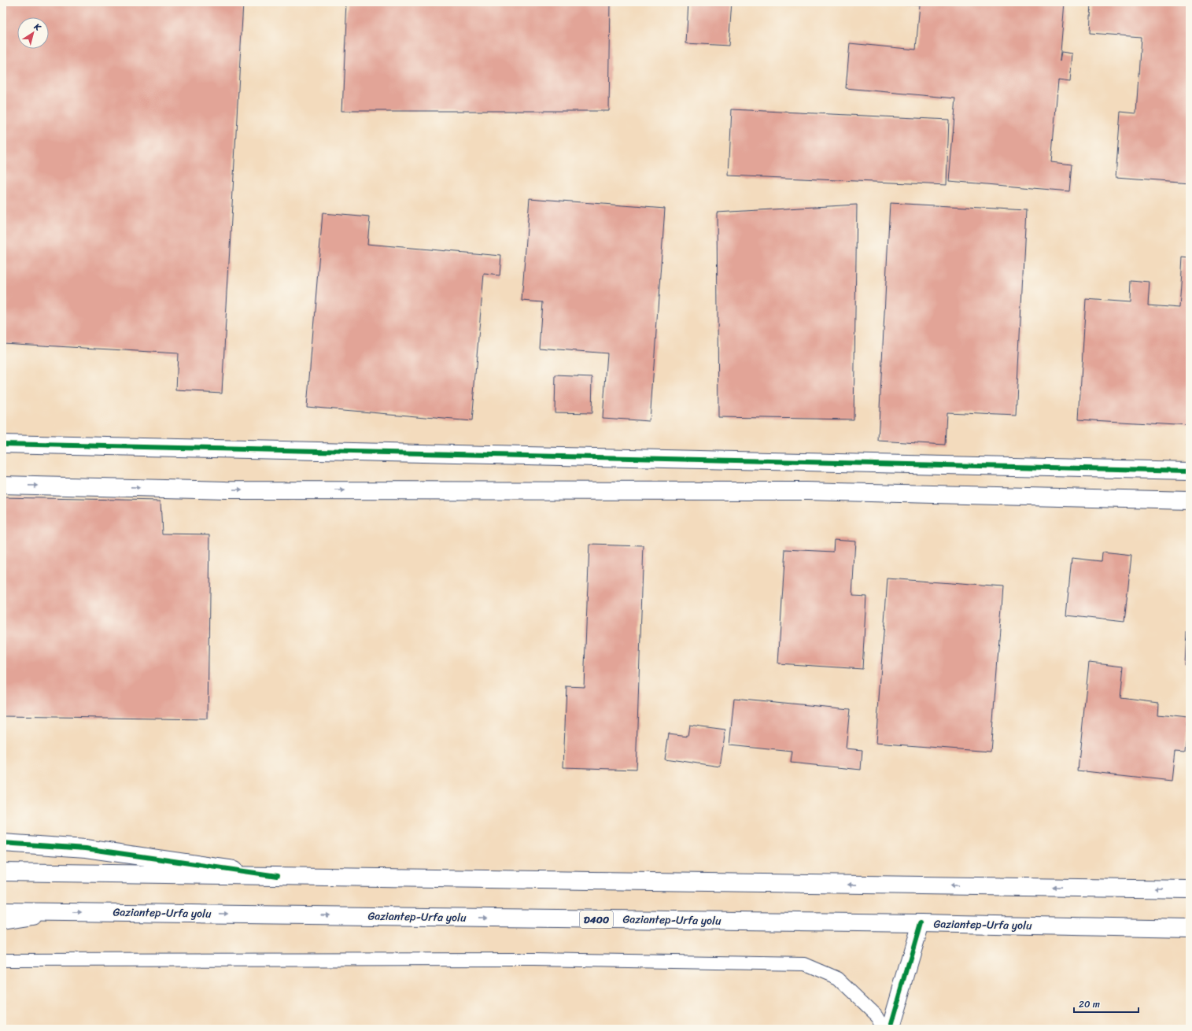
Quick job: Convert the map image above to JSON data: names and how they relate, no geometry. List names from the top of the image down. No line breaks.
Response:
{"streets":{"main road":["Gaziantep-Urfa yolu","D400"]},"scale_bar":"20 m","north":"top right"}
